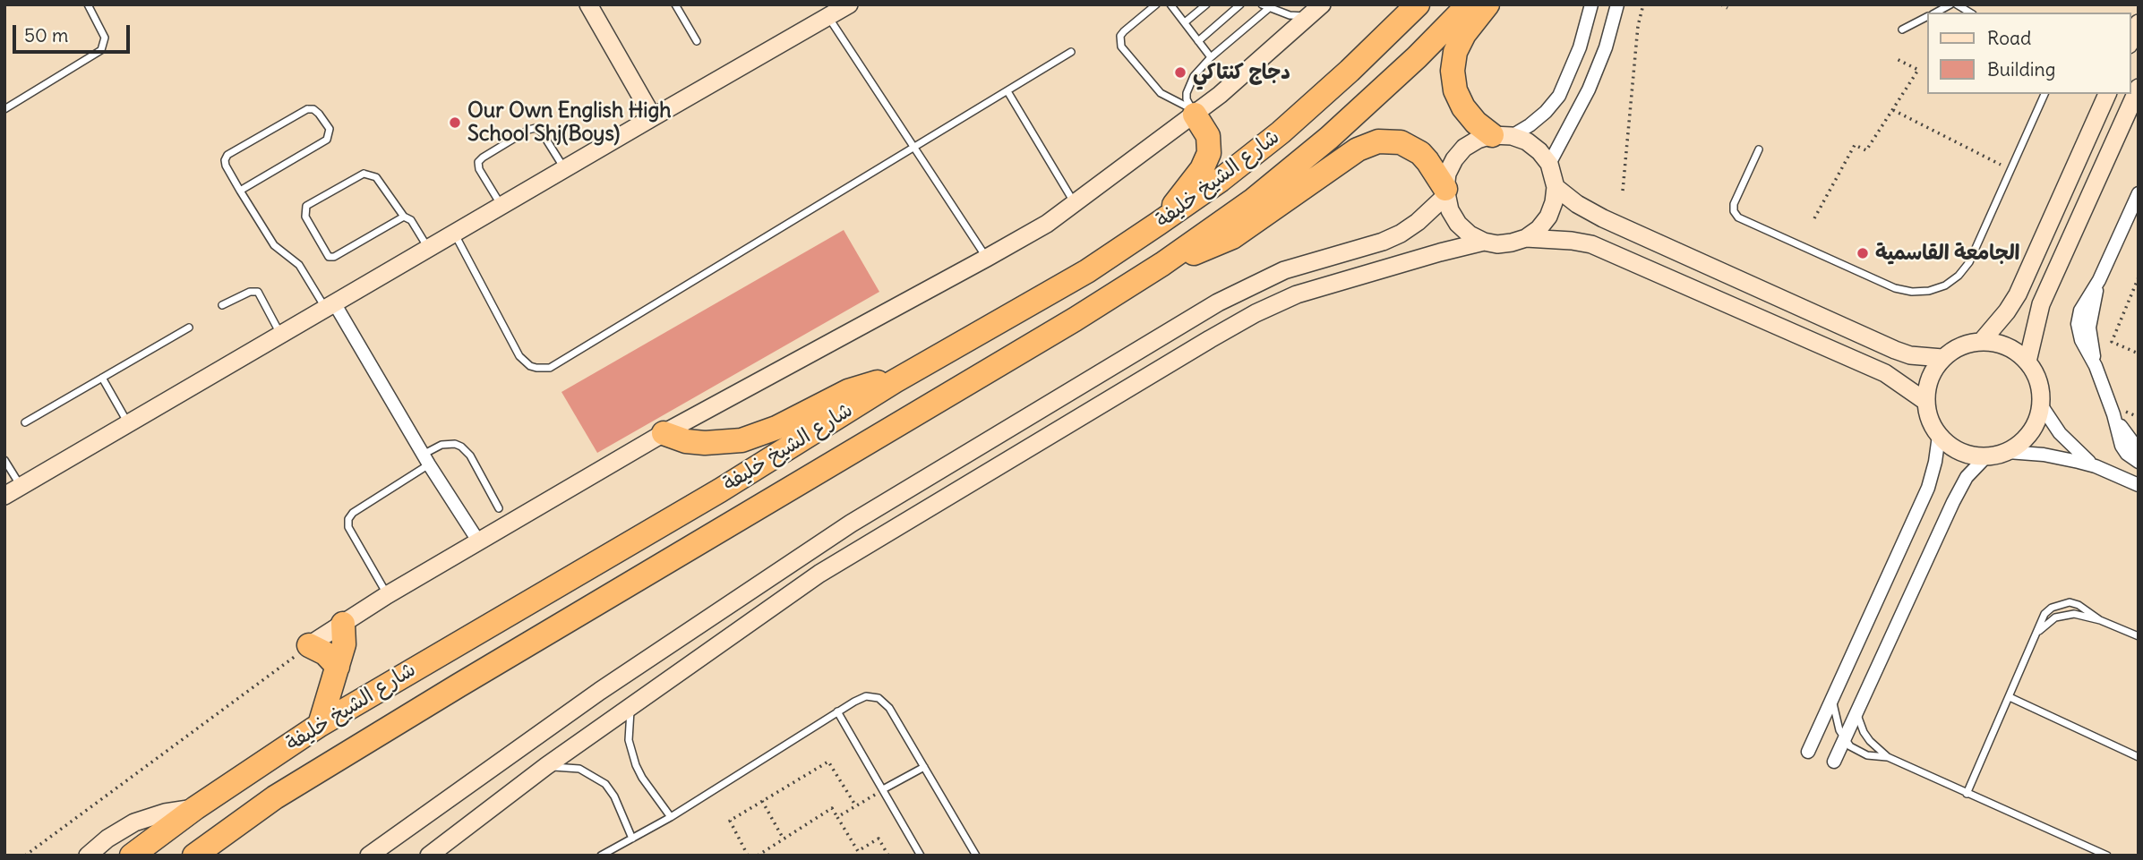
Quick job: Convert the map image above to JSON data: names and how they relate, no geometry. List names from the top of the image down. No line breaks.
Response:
{"streets":{"highway":["شارع الشيخ خليفة"]},"places":["دجاج كنتاكي","Our Own English High School Shj(Boys)","الجامعة القاسمية"],"legend":["Road","Building"],"scale_bar":"50 m"}
